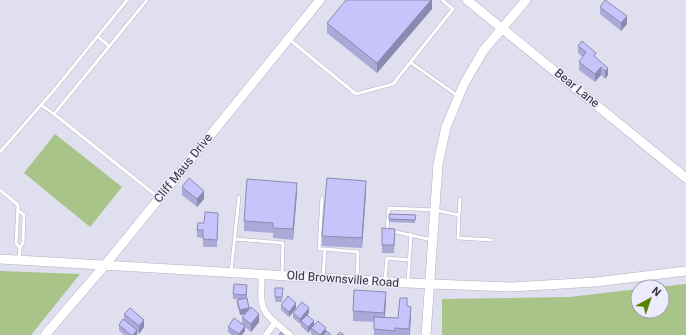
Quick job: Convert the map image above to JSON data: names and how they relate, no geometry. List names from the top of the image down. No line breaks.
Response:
{"streets":{"street":["Bear Lane","Cliff Maus Drive","Old Brownsville Road"]},"crossings":[["Cliff Maus Drive","Old Brownsville Road"]],"north":"top right"}
